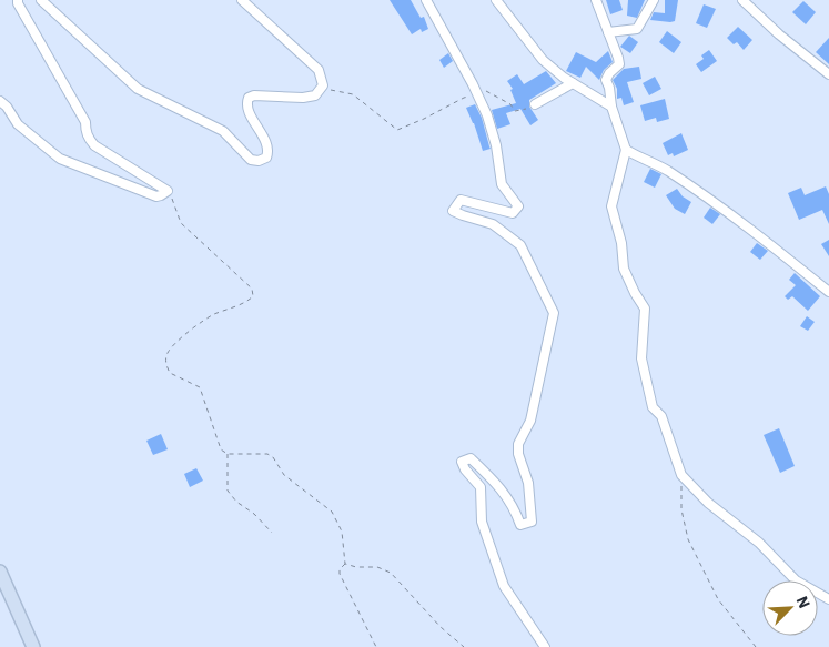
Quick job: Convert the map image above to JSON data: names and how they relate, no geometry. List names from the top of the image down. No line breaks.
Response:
{"north":"top right"}
